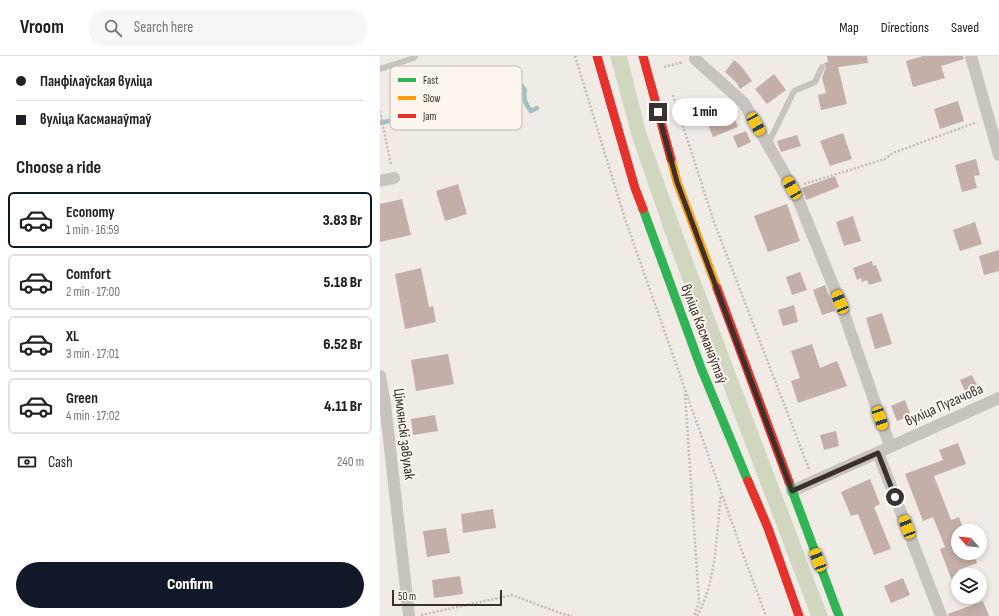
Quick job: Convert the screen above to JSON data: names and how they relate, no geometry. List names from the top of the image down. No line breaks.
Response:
{"streets":{"main road":["вуліца Касманаўтаў"],"street":["вуліца Пугачова","Цімлянскі завулак"]},"crossings":[["вуліца Касманаўтаў","вуліца Пугачова"]],"legend":["Fast","Slow","Jam"],"scale_bar":"50 m","north":"top left","page":{"header":"Vroom","search":"Search here","nav":["Map","Directions","Saved"],"banner":["Панфілаўская вуліца","вуліца Касманаўтаў"],"bubble":"1 min","heading":"Choose a ride","list":[{"name":"Economy","note":"1 min · 16:59","value":"3.83 Br"},{"name":"Comfort","note":"2 min · 17:00","value":"5.18 Br"},{"name":"XL","note":"3 min · 17:01","value":"6.52 Br"},{"name":"Green","note":"4 min · 17:02","value":"4.11 Br"}],"pay":["Cash","240 m"],"buttons":"Confirm","scale":"50 m"}}
